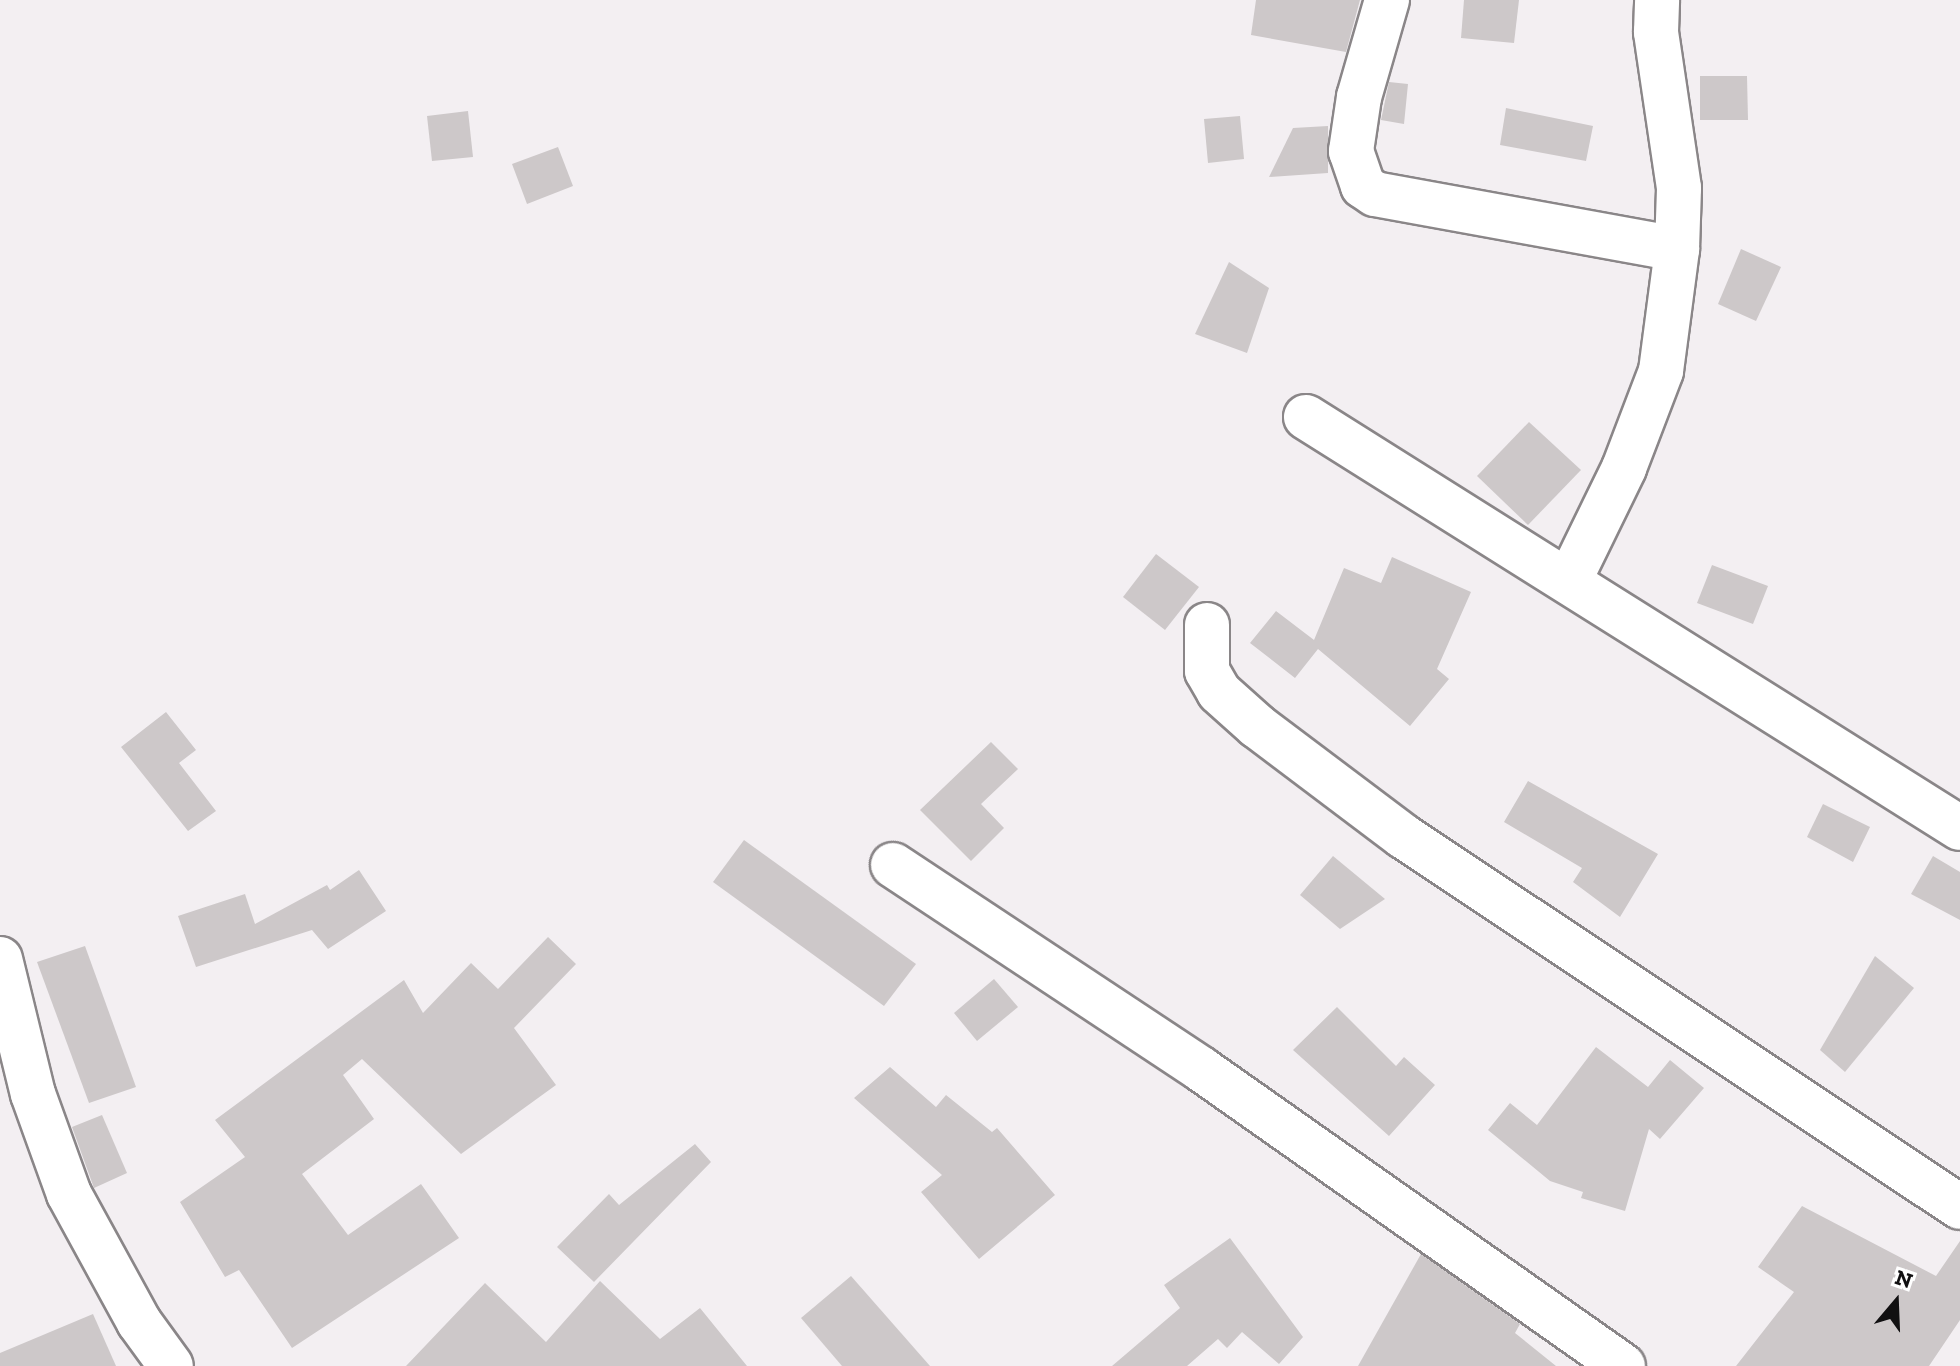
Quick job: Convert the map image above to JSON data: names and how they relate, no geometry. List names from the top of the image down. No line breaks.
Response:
{"north":"top"}
